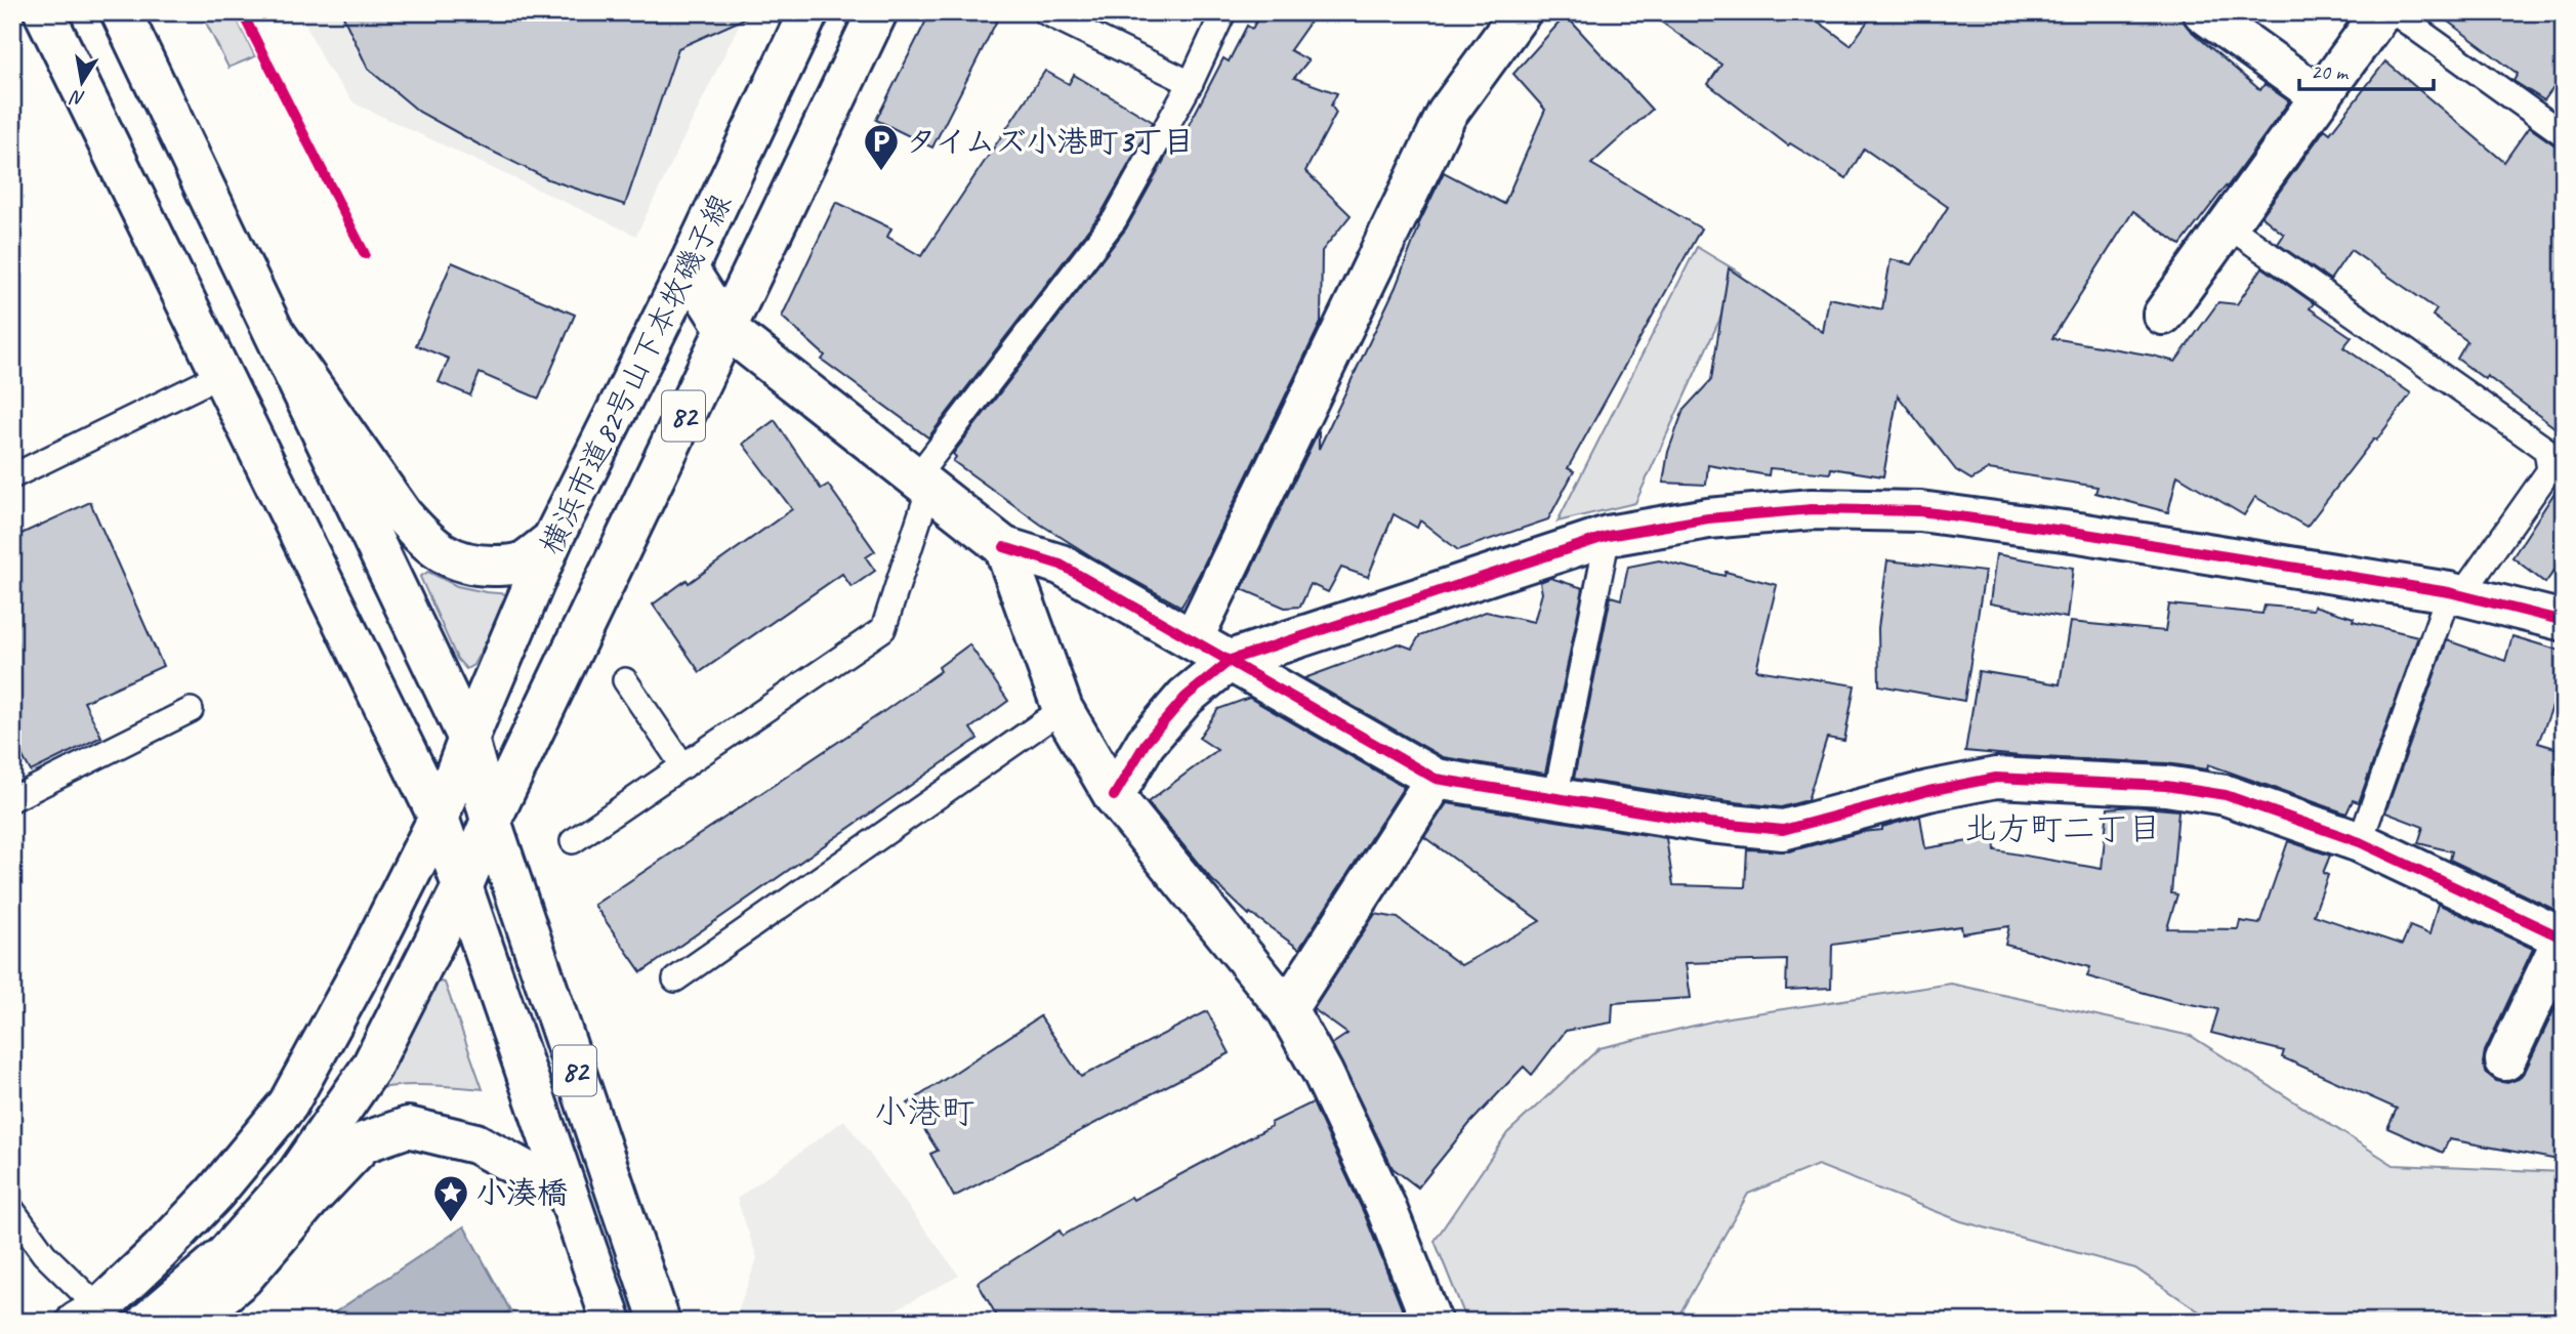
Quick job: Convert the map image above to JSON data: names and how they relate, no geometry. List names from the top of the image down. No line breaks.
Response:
{"streets":{"street":["横浜市道82号山下本牧磯子線","82"]},"crossings":[["横浜市道82号山下本牧磯子線","82"]],"districts":["北方町二丁目","小港町"],"places":{"parking":["タイムズ小港町3丁目"],"place":["小湊橋"]},"scale_bar":"20 m","north":"bottom"}
